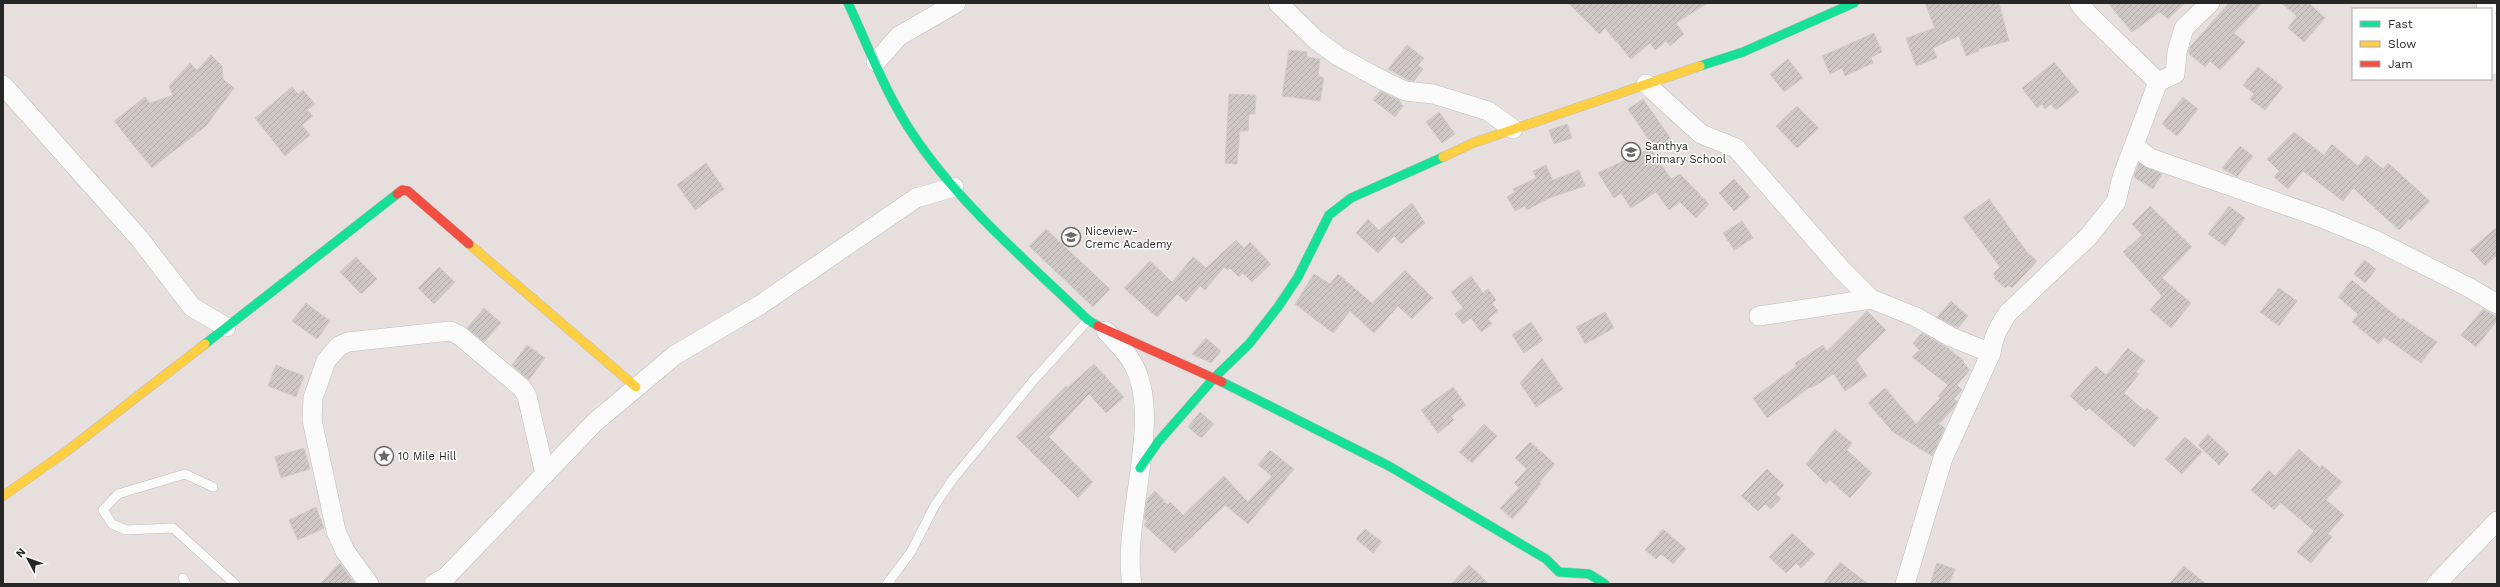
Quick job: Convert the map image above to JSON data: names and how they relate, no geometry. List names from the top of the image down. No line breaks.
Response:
{"places":{"school or university":["Santhya Primary School","Niceview- Cremc Academy"],"place":["10 Mile Hill"]},"legend":["Fast","Slow","Jam"],"north":"top left"}
